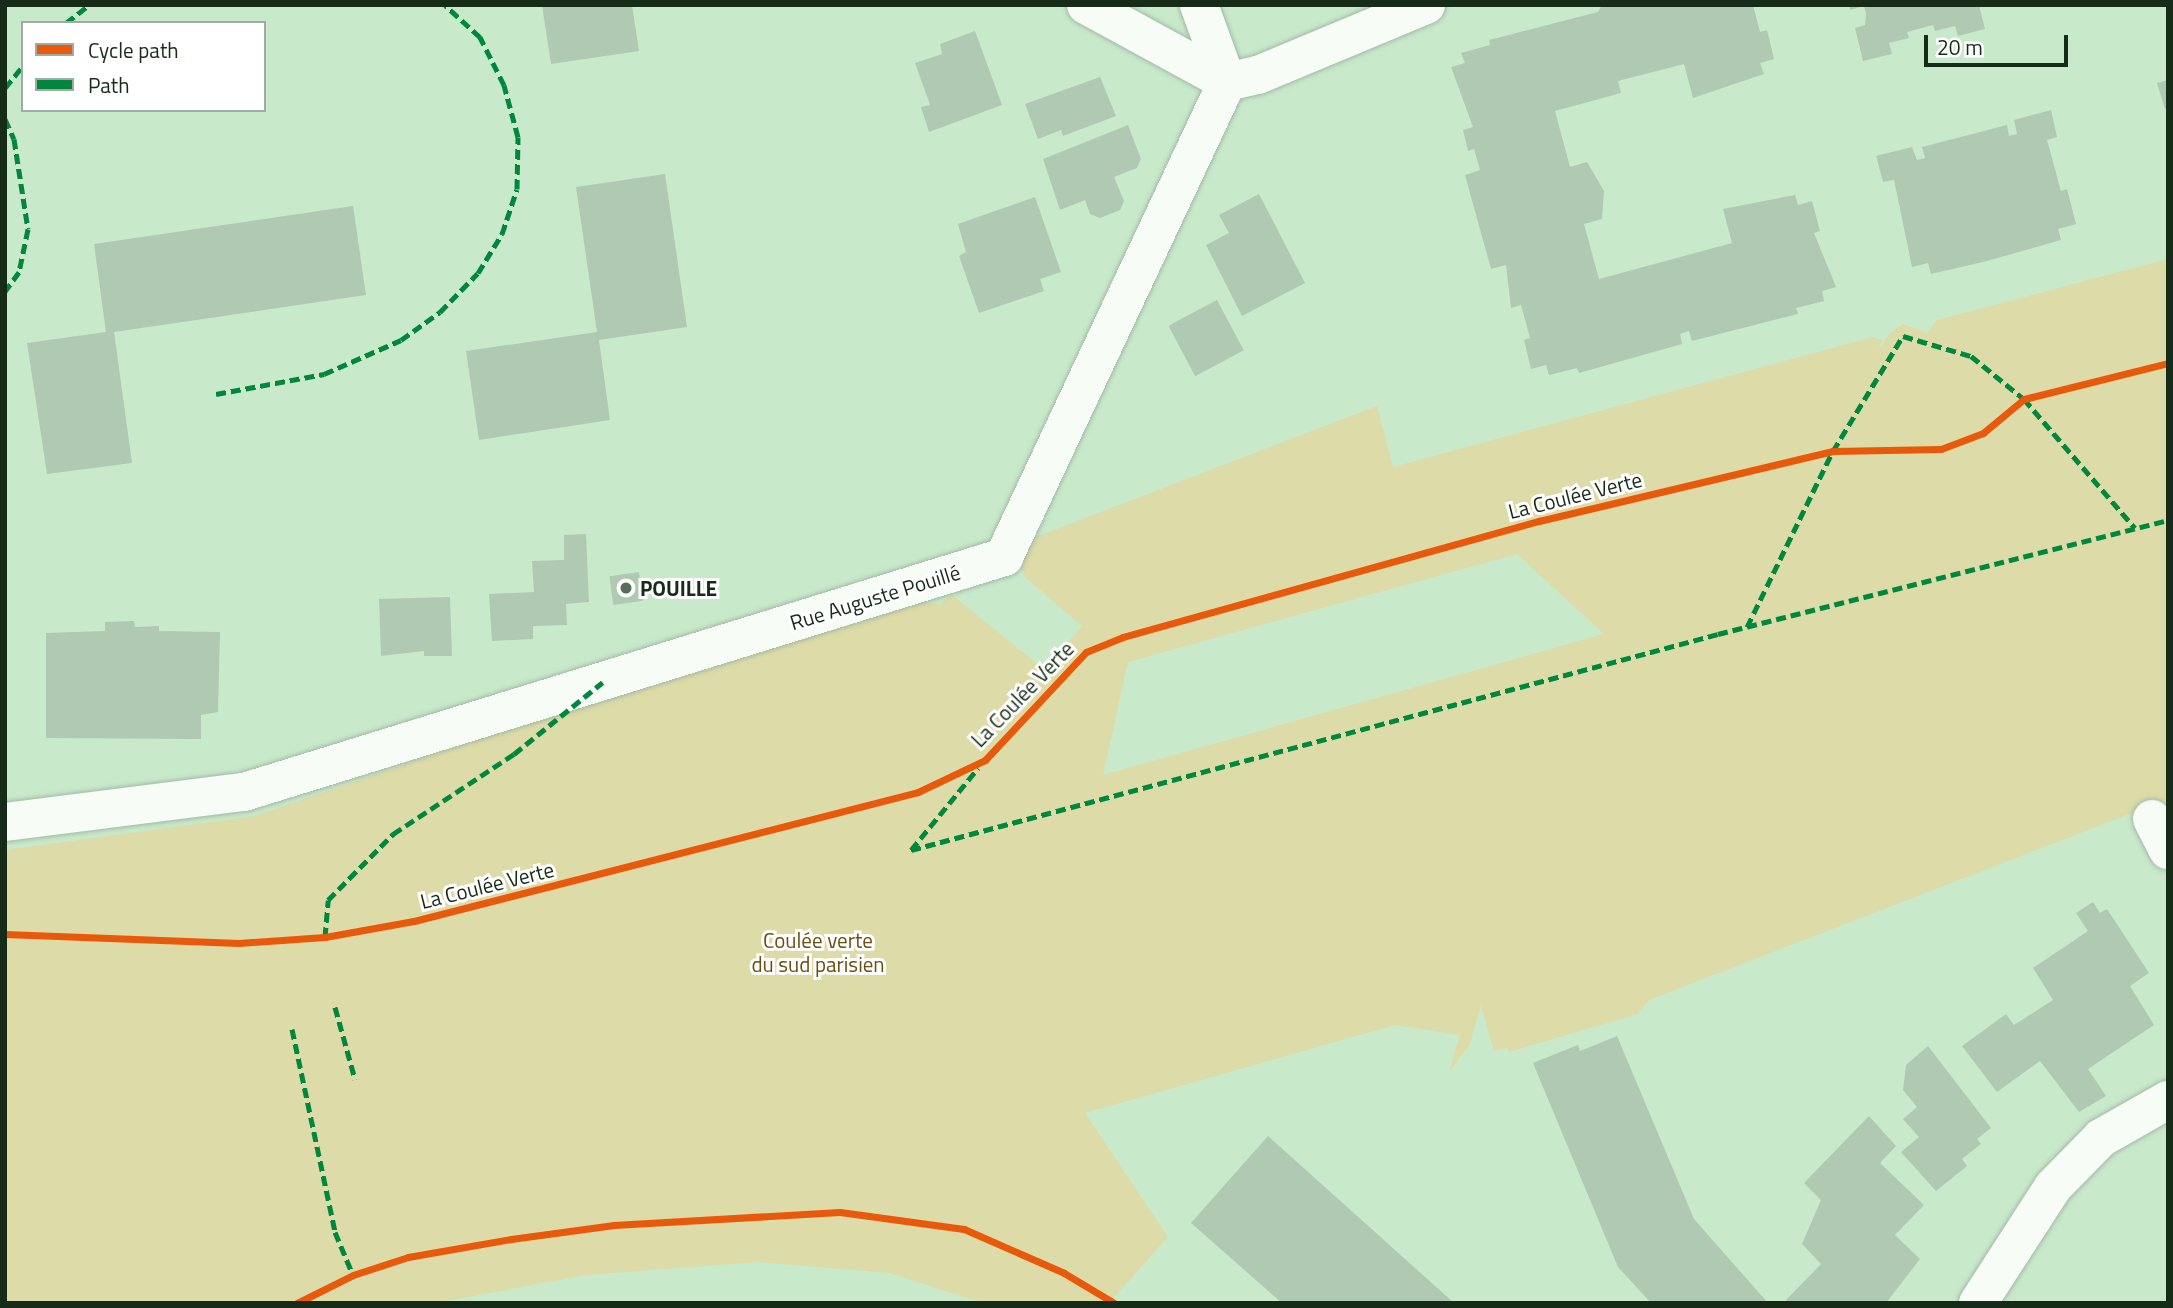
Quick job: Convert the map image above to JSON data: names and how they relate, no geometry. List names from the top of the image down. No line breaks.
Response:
{"streets":{"street":["Rue Auguste Pouillé"],"cycle path":["La Coulée Verte"]},"parks":["Coulée verte du sud parisien"],"places":["POUILLE"],"legend":["Cycle path","Path"],"scale_bar":"20 m"}
